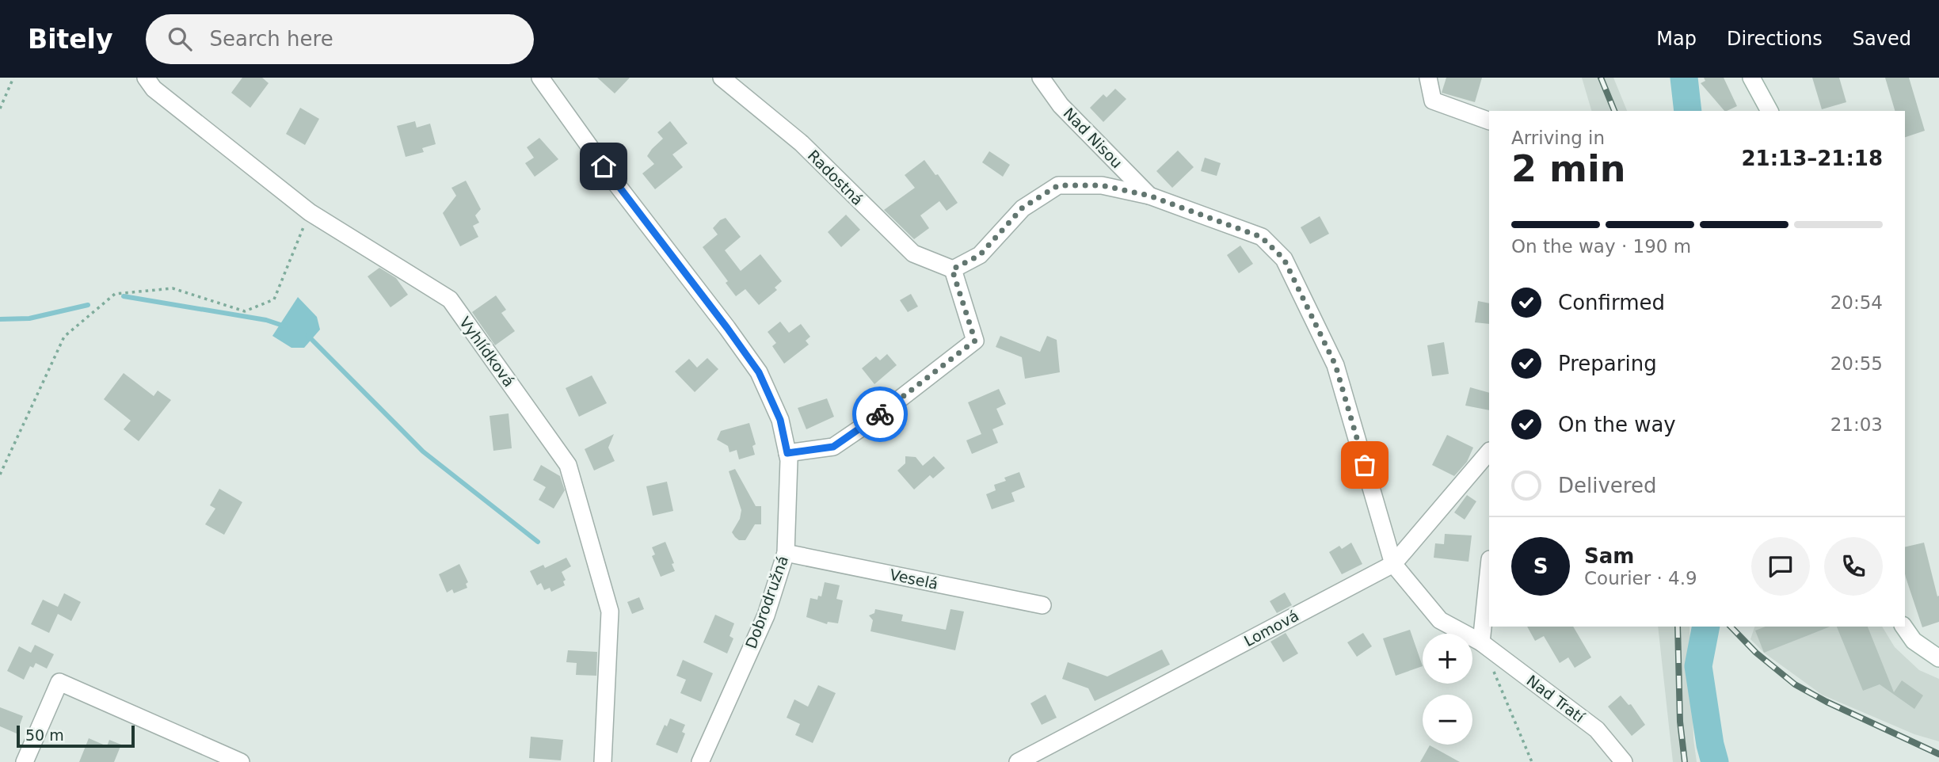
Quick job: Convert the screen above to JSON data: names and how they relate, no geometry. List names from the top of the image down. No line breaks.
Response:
{"streets":{"street":["Nad Nisou","Radostná","Vyhlídková","Veselá","Dobrodružná","Lomová","Nad Tratí"]},"crossings":[["Nad Nisou","Radostná"],["Nad Nisou","Lomová"],["Nad Nisou","Nad Tratí"],["Veselá","Dobrodružná"],["Lomová","Nad Tratí"]],"scale_bar":"50 m","page":{"header":"Bitely","search":"Search here","nav":["Map","Directions","Saved"],"heading":["2 min","Arriving in","21:13–21:18"],"panel":["Sam","Courier · 4.9"],"bar":"On the way · 190 m","list":[["Confirmed","20:54"],["Preparing","20:55"],["On the way","21:03"],"Delivered"],"round":"S","map_buttons":["+","−"],"scale":"50 m"}}
